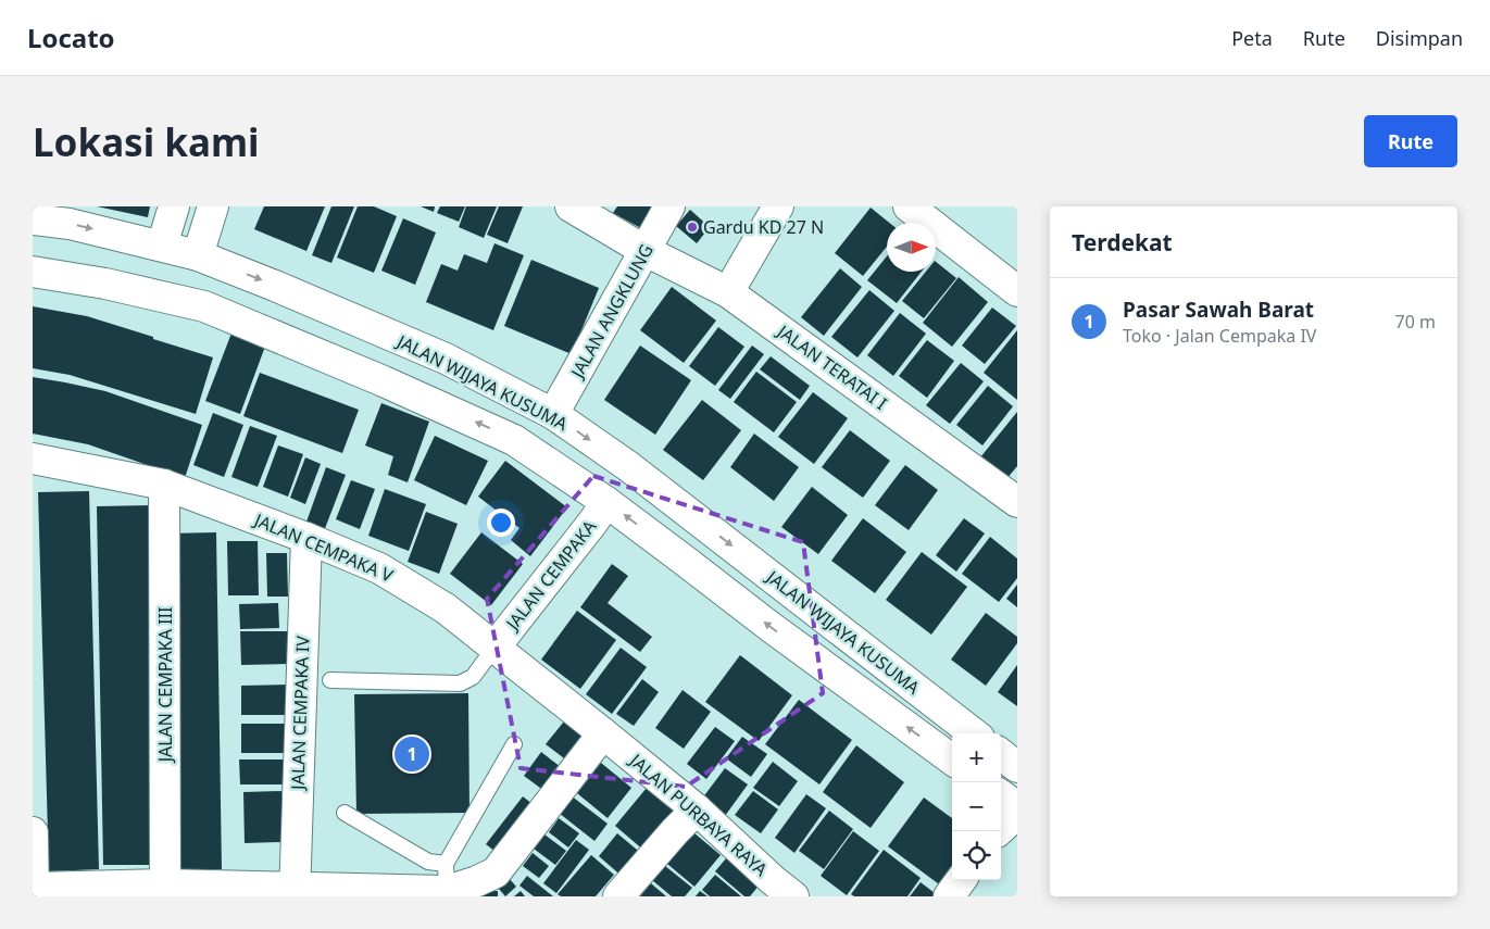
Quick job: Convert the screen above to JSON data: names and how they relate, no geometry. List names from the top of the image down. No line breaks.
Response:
{"streets":{"street":["JALAN ANGKLUNG","JALAN TERATAI I","JALAN WIJAYA KUSUMA","JALAN CEMPAKA V","JALAN CEMPAKA","JALAN CEMPAKA III","JALAN CEMPAKA IV","JALAN PURBAYA RAYA"]},"crossings":[["JALAN ANGKLUNG","JALAN TERATAI I"],["JALAN ANGKLUNG","JALAN WIJAYA KUSUMA"],["JALAN WIJAYA KUSUMA","JALAN CEMPAKA"],["JALAN CEMPAKA V","JALAN CEMPAKA"],["JALAN CEMPAKA V","JALAN CEMPAKA III"],["JALAN CEMPAKA V","JALAN CEMPAKA IV"],["JALAN CEMPAKA V","JALAN PURBAYA RAYA"]],"places":["Gardu KD 27 N"],"north":"right","page":{"header":"Locato","nav":["Peta","Rute","Disimpan"],"buttons":"Rute","title":"Lokasi kami","heading":"Terdekat","list":[{"mark":"1","name":"Pasar Sawah Barat","note":"Toko · Jalan Cempaka IV","value":"70 m"}],"map_buttons":["+","−"],"pins":"1"}}
